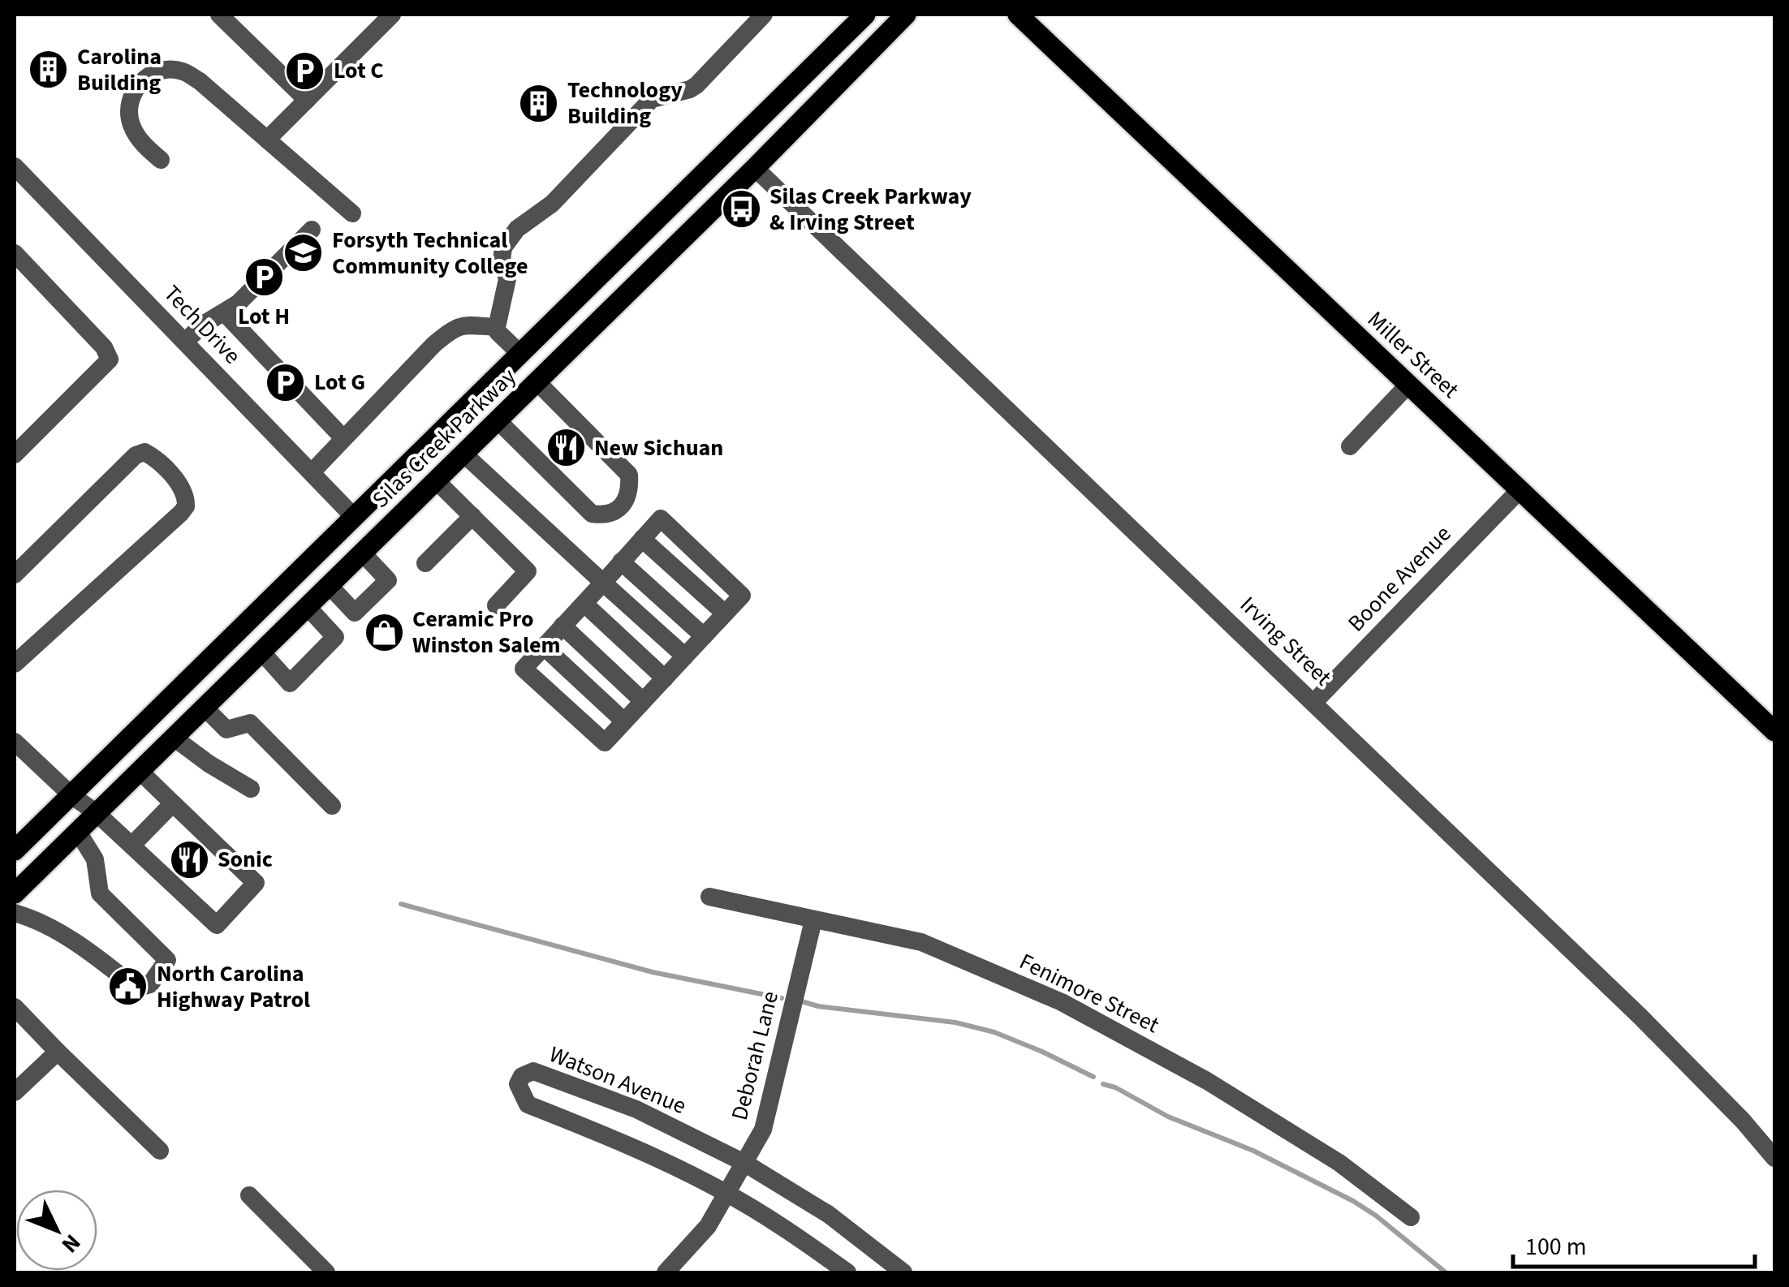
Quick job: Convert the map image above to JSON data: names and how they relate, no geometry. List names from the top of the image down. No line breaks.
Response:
{"streets":{"main road":["Miller Street","Silas Creek Parkway"],"street":["Tech Drive","Boone Avenue","Irving Street","Fenimore Street","Deborah Lane","Watson Avenue"]},"crossings":[["Tech Drive","Silas Creek Parkway"],["Miller Street","Boone Avenue"],["Silas Creek Parkway","Irving Street"],["Boone Avenue","Irving Street"],["Fenimore Street","Deborah Lane"],["Deborah Lane","Watson Avenue"]],"places":{"building":["Carolina Building","Technology Building"],"parking":["Lot C","Lot H","Lot G"],"bus stop":["Silas Creek Parkway & Irving Street"],"school or university":["Forsyth Technical Community College"],"restaurant":["New Sichuan","Sonic"],"shop":["Ceramic Pro Winston Salem"],"public building":["North Carolina Highway Patrol"]},"scale_bar":"100 m","north":"bottom right"}
